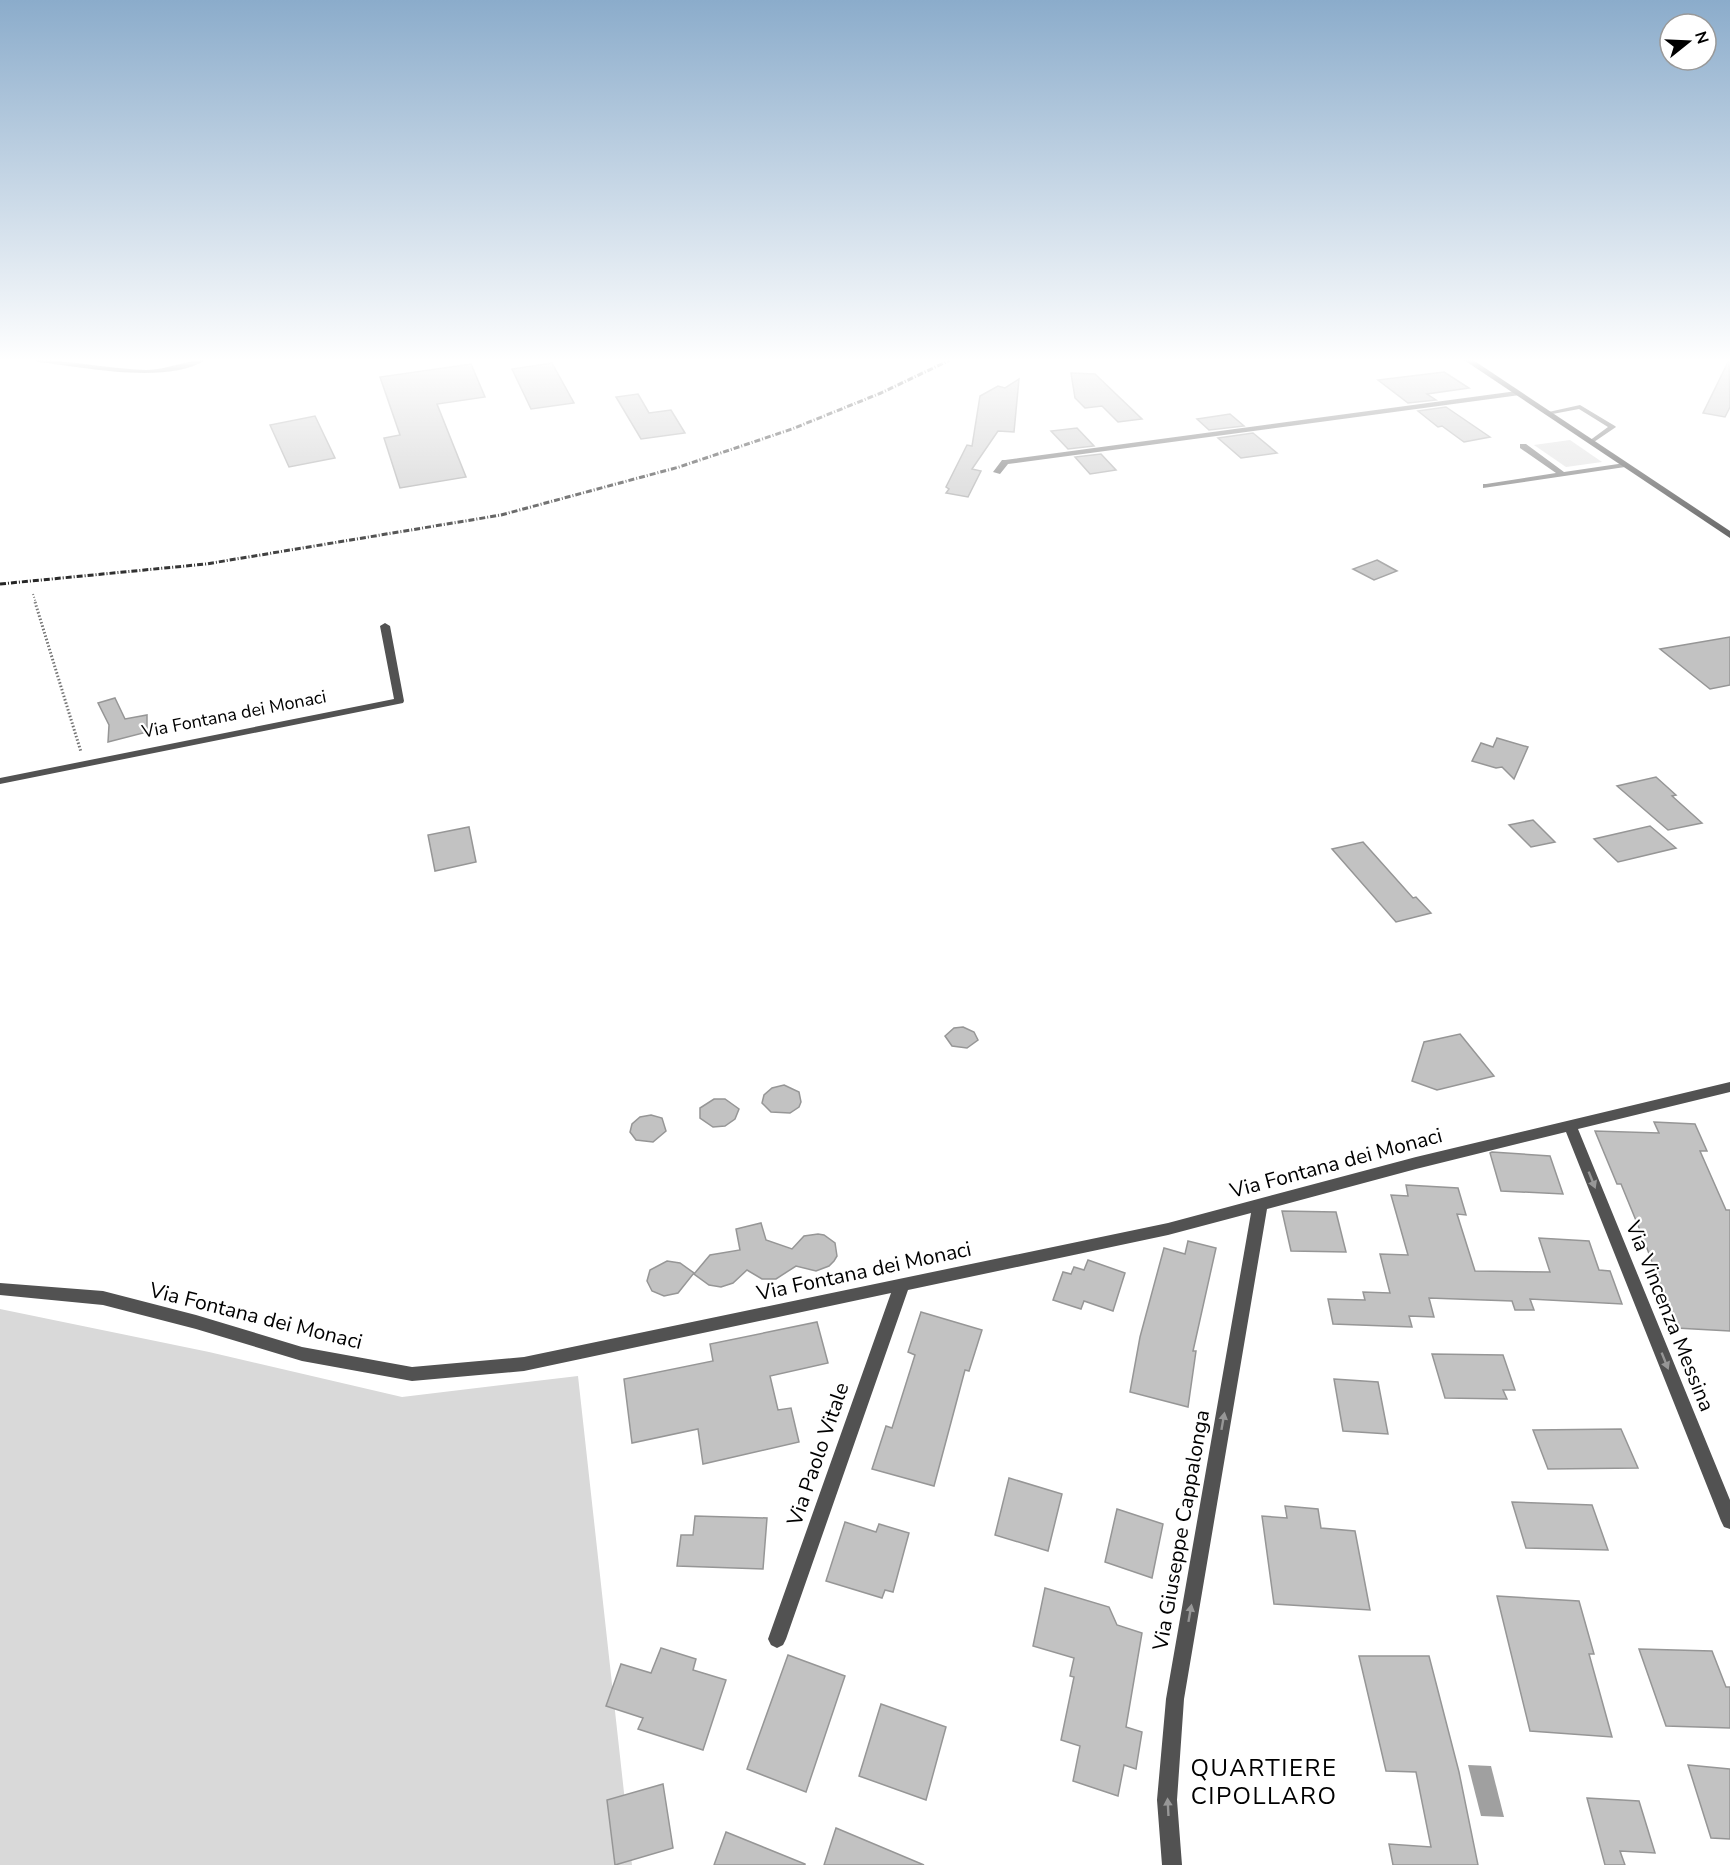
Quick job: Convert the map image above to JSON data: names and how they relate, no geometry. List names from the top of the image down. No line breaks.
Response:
{"streets":{"street":["Via Fontana dei Monaci","Via Vincenza Messina","Via Paolo Vitale","Via Giuseppe Cappalonga"]},"crossings":[["Via Fontana dei Monaci","Via Vincenza Messina"],["Via Fontana dei Monaci","Via Paolo Vitale"],["Via Fontana dei Monaci","Via Giuseppe Cappalonga"]],"one_way":["Via Vincenza Messina","Via Giuseppe Cappalonga"],"districts":["QUARTIERE CIPOLLARO"],"north":"right"}
